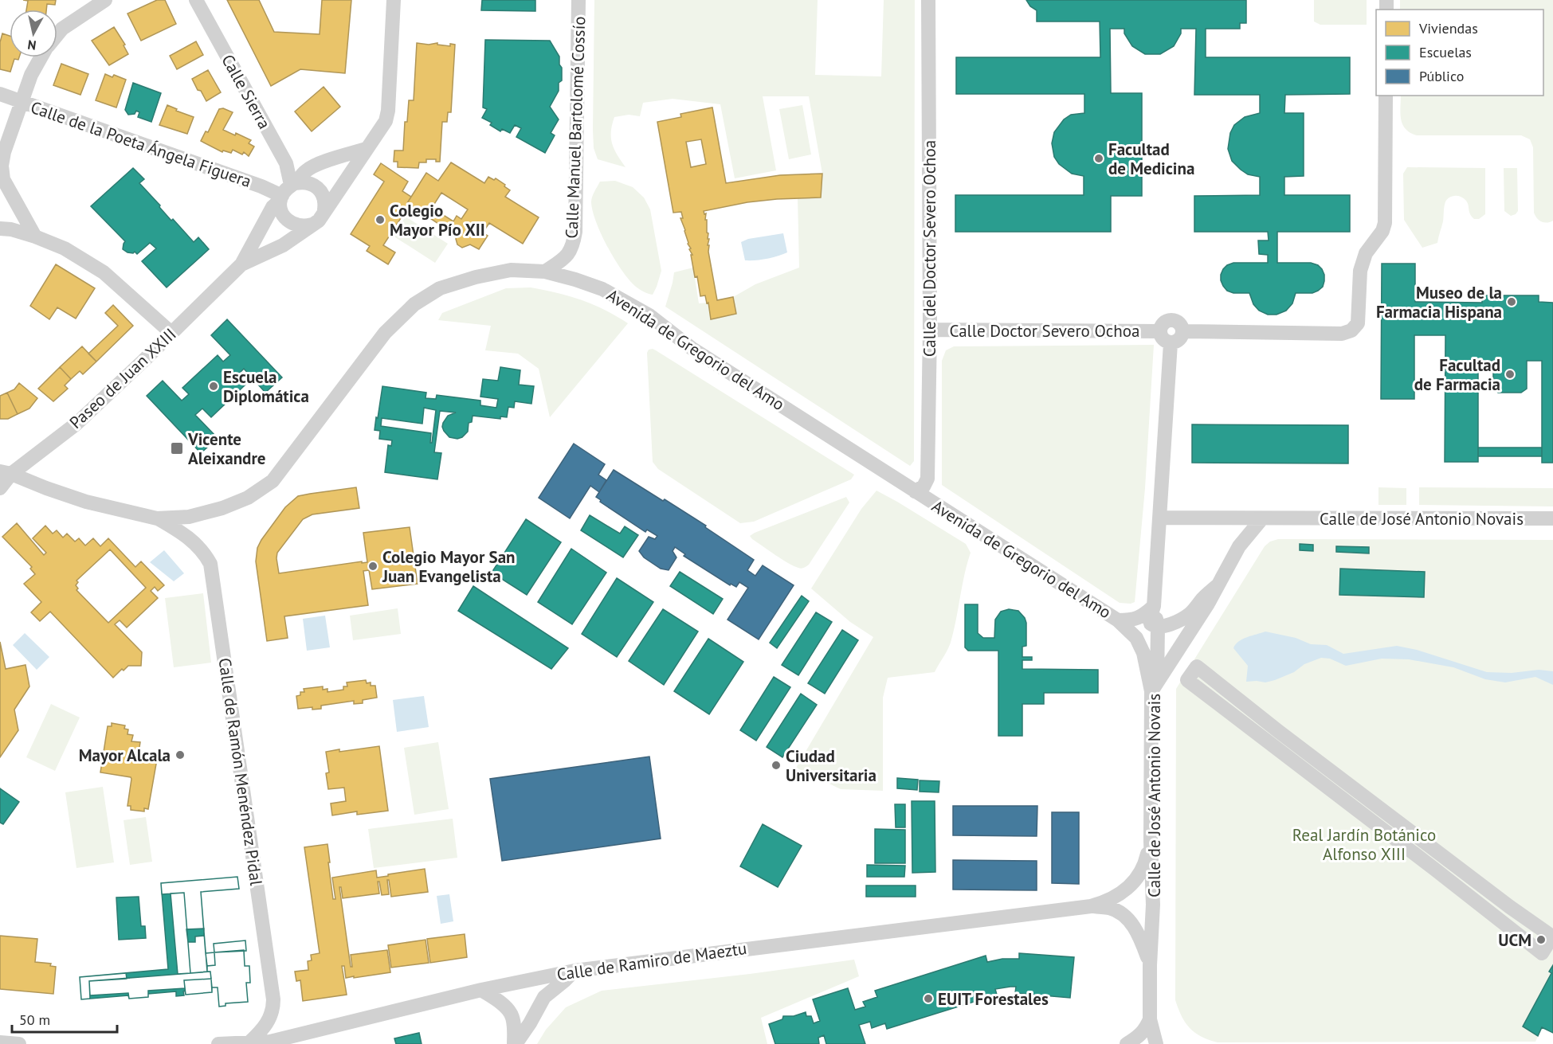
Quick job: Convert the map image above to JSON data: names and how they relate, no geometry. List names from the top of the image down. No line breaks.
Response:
{"streets":{"street":["Calle Sierra","Calle Manuel Bartolomé Cossío","Calle de la Poeta Ángela Figuera","Calle del Doctor Severo Ochoa","Calle Doctor Severo Ochoa","Avenida de Gregorio del Amo","Paseo de Juan XXIII","Calle de José Antonio Novais","Calle de Ramón Menéndez Pidal","Calle de Ramiro de Maeztu"]},"crossings":[["Calle Sierra","Calle de la Poeta Ángela Figuera"],["Calle Manuel Bartolomé Cossío","Avenida de Gregorio del Amo"],["Calle del Doctor Severo Ochoa","Calle Doctor Severo Ochoa"],["Calle del Doctor Severo Ochoa","Avenida de Gregorio del Amo"],["Avenida de Gregorio del Amo","Paseo de Juan XXIII"],["Avenida de Gregorio del Amo","Calle de José Antonio Novais"],["Avenida de Gregorio del Amo","Calle de Ramón Menéndez Pidal"],["Calle de José Antonio Novais","Calle de Ramiro de Maeztu"],["Calle de Ramón Menéndez Pidal","Calle de Ramiro de Maeztu"]],"parks":["Real Jardín Botánico Alfonso XIII"],"places":{"other":["Facultad de Medicina","Colegio Mayor Pío XII","Museo de la Farmacia Hispana","Facultad de Farmacia","Escuela Diplomática","Colegio Mayor San Juan Evangelista","Mayor Alcala","Ciudad Universitaria","UCM","EUIT Forestales"],"transit":["Vicente Aleixandre"]},"legend":["Viviendas","Escuelas","Público"],"scale_bar":"50 m","north":"bottom"}
